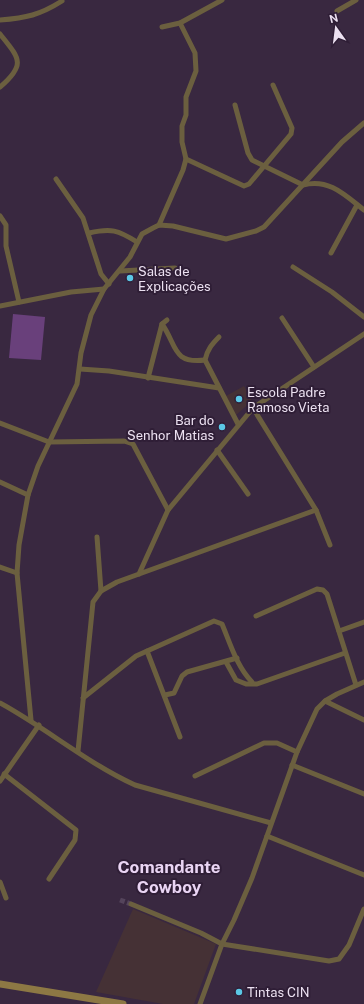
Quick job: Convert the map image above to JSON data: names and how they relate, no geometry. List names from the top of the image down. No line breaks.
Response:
{"districts":["Comandante Cowboy"],"places":["Salas de Explicações","Escola Padre Ramoso Vieta","Bar do Senhor Matias","Tintas CIN"],"north":"top"}
